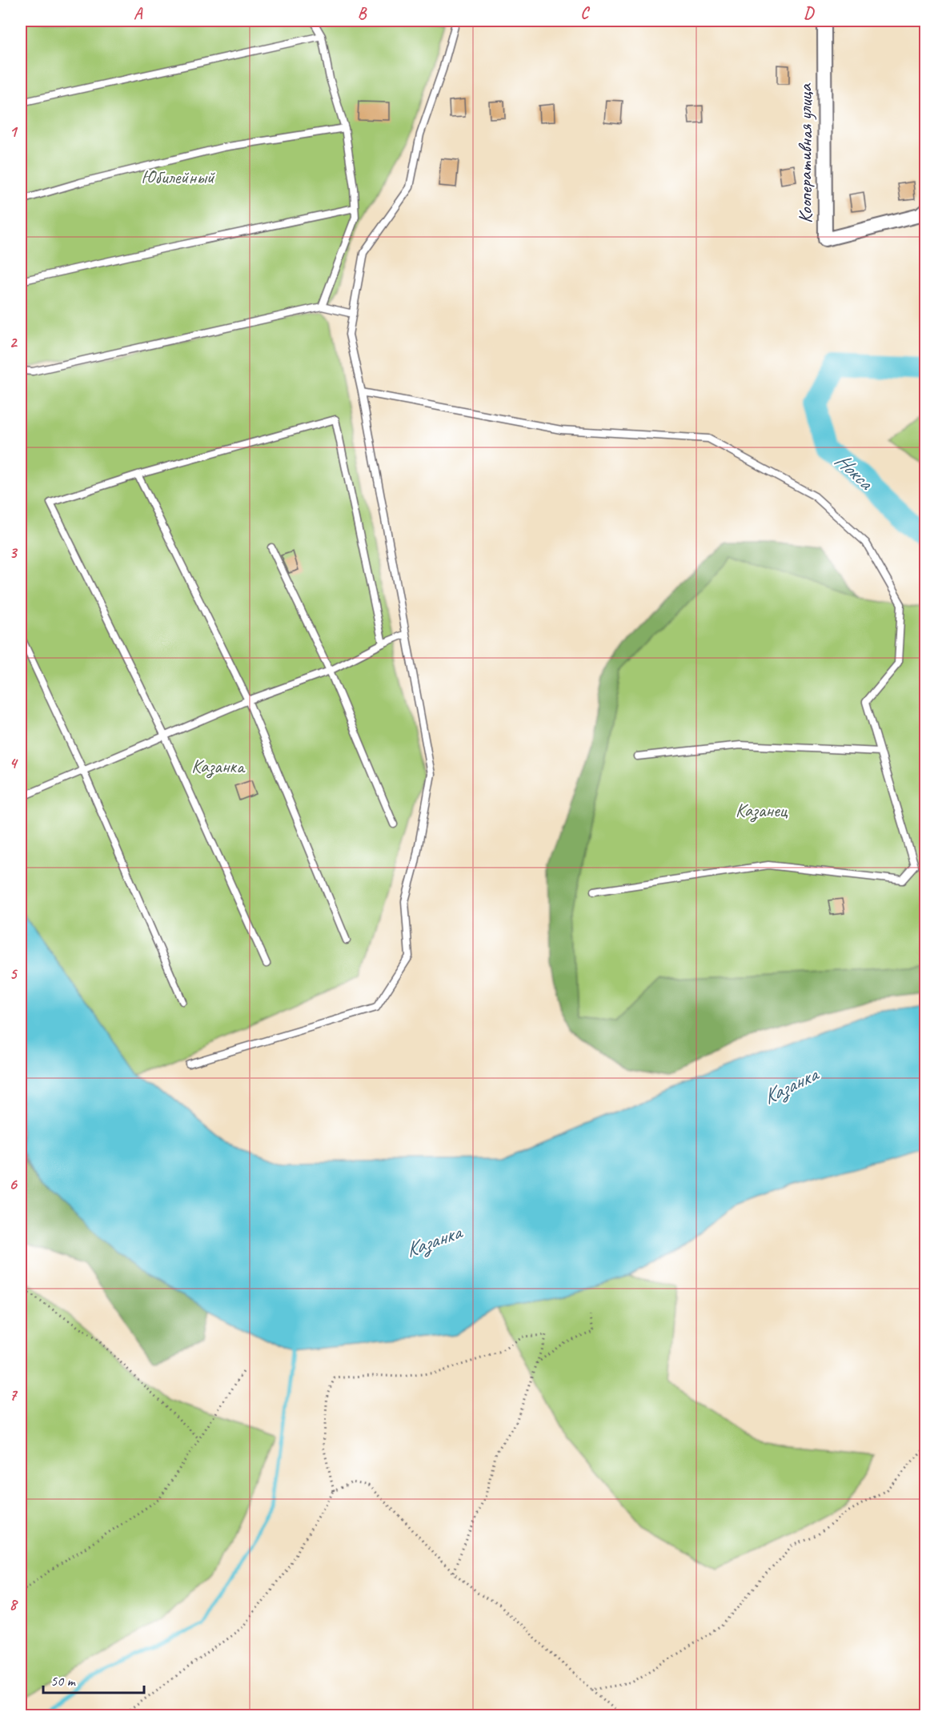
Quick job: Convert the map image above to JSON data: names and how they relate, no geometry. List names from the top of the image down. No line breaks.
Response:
{"streets":{"street":["Кооперативная улица"]},"water":["Нокса","Казанка"],"parks":["Юбилейный","Казанка","Казанец"],"scale_bar":"50 m","grid":{"columns":["A","B","C","D"],"rows":["1","2","3","4","5","6","7","8"]}}
